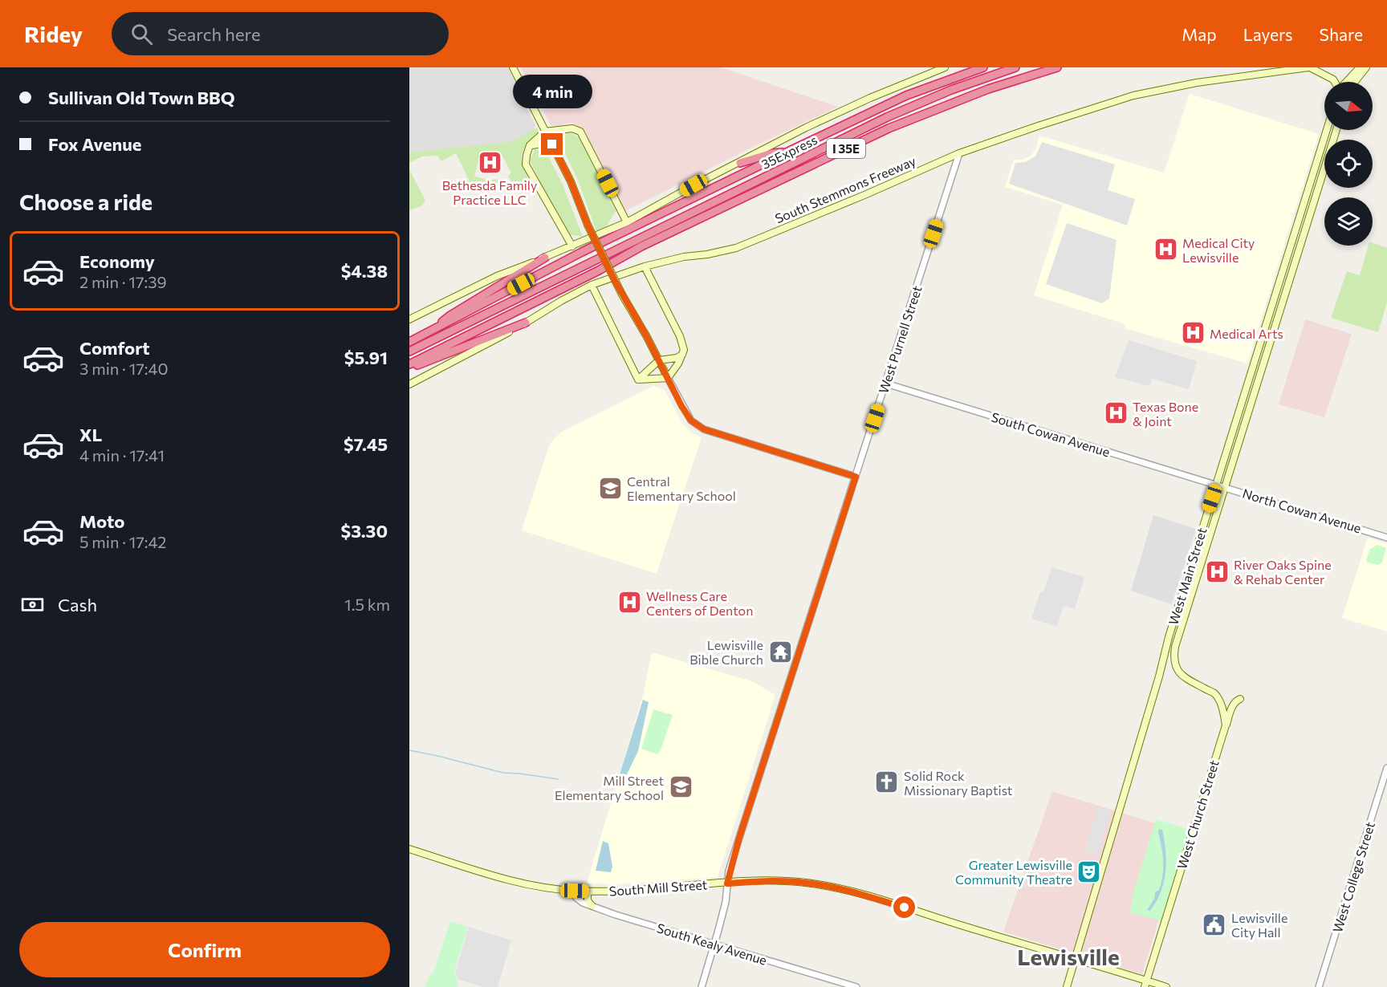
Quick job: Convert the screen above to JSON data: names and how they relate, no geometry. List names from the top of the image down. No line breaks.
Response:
{"streets":{"highway":["I 35E","35Express"],"main road":["South Stemmons Freeway","West Main Street","West Church Street","South Mill Street"],"street":["West Purnell Street","South Cowan Avenue","North Cowan Avenue","West College Street","South Kealy Avenue"]},"crossings":[["South Stemmons Freeway","West Purnell Street"],["West Purnell Street","South Cowan Avenue"],["West Purnell Street","South Mill Street"],["West Purnell Street","South Kealy Avenue"],["South Cowan Avenue","North Cowan Avenue"],["South Cowan Avenue","West Main Street"],["North Cowan Avenue","West Main Street"],["West Main Street","West Church Street"],["West Main Street","South Mill Street"],["West Church Street","South Mill Street"],["South Mill Street","South Kealy Avenue"]],"districts":["Lewisville"],"places":{"hospital":["Bethesda Family Practice LLC","Medical City Lewisville","Medical Arts","Texas Bone & Joint","River Oaks Spine & Rehab Center","Wellness Care Centers of Denton"],"school or university":["Central Elementary School","Mill Street Elementary School"],"temple":["Lewisville Bible Church"],"church":["Solid Rock Missionary Baptist"],"theatre":["Greater Lewisville Community Theatre"],"public building":["Lewisville City Hall"]},"north":"right","page":{"header":"Ridey","search":"Search here","nav":["Map","Layers","Share"],"banner":["Sullivan Old Town BBQ","Fox Avenue"],"bubble":"4 min","heading":"Choose a ride","list":[{"name":"Economy","note":"2 min · 17:39","value":"$4.38"},{"name":"Comfort","note":"3 min · 17:40","value":"$5.91"},{"name":"XL","note":"4 min · 17:41","value":"$7.45"},{"name":"Moto","note":"5 min · 17:42","value":"$3.30"}],"pay":["Cash","1.5 km"],"buttons":"Confirm"}}
